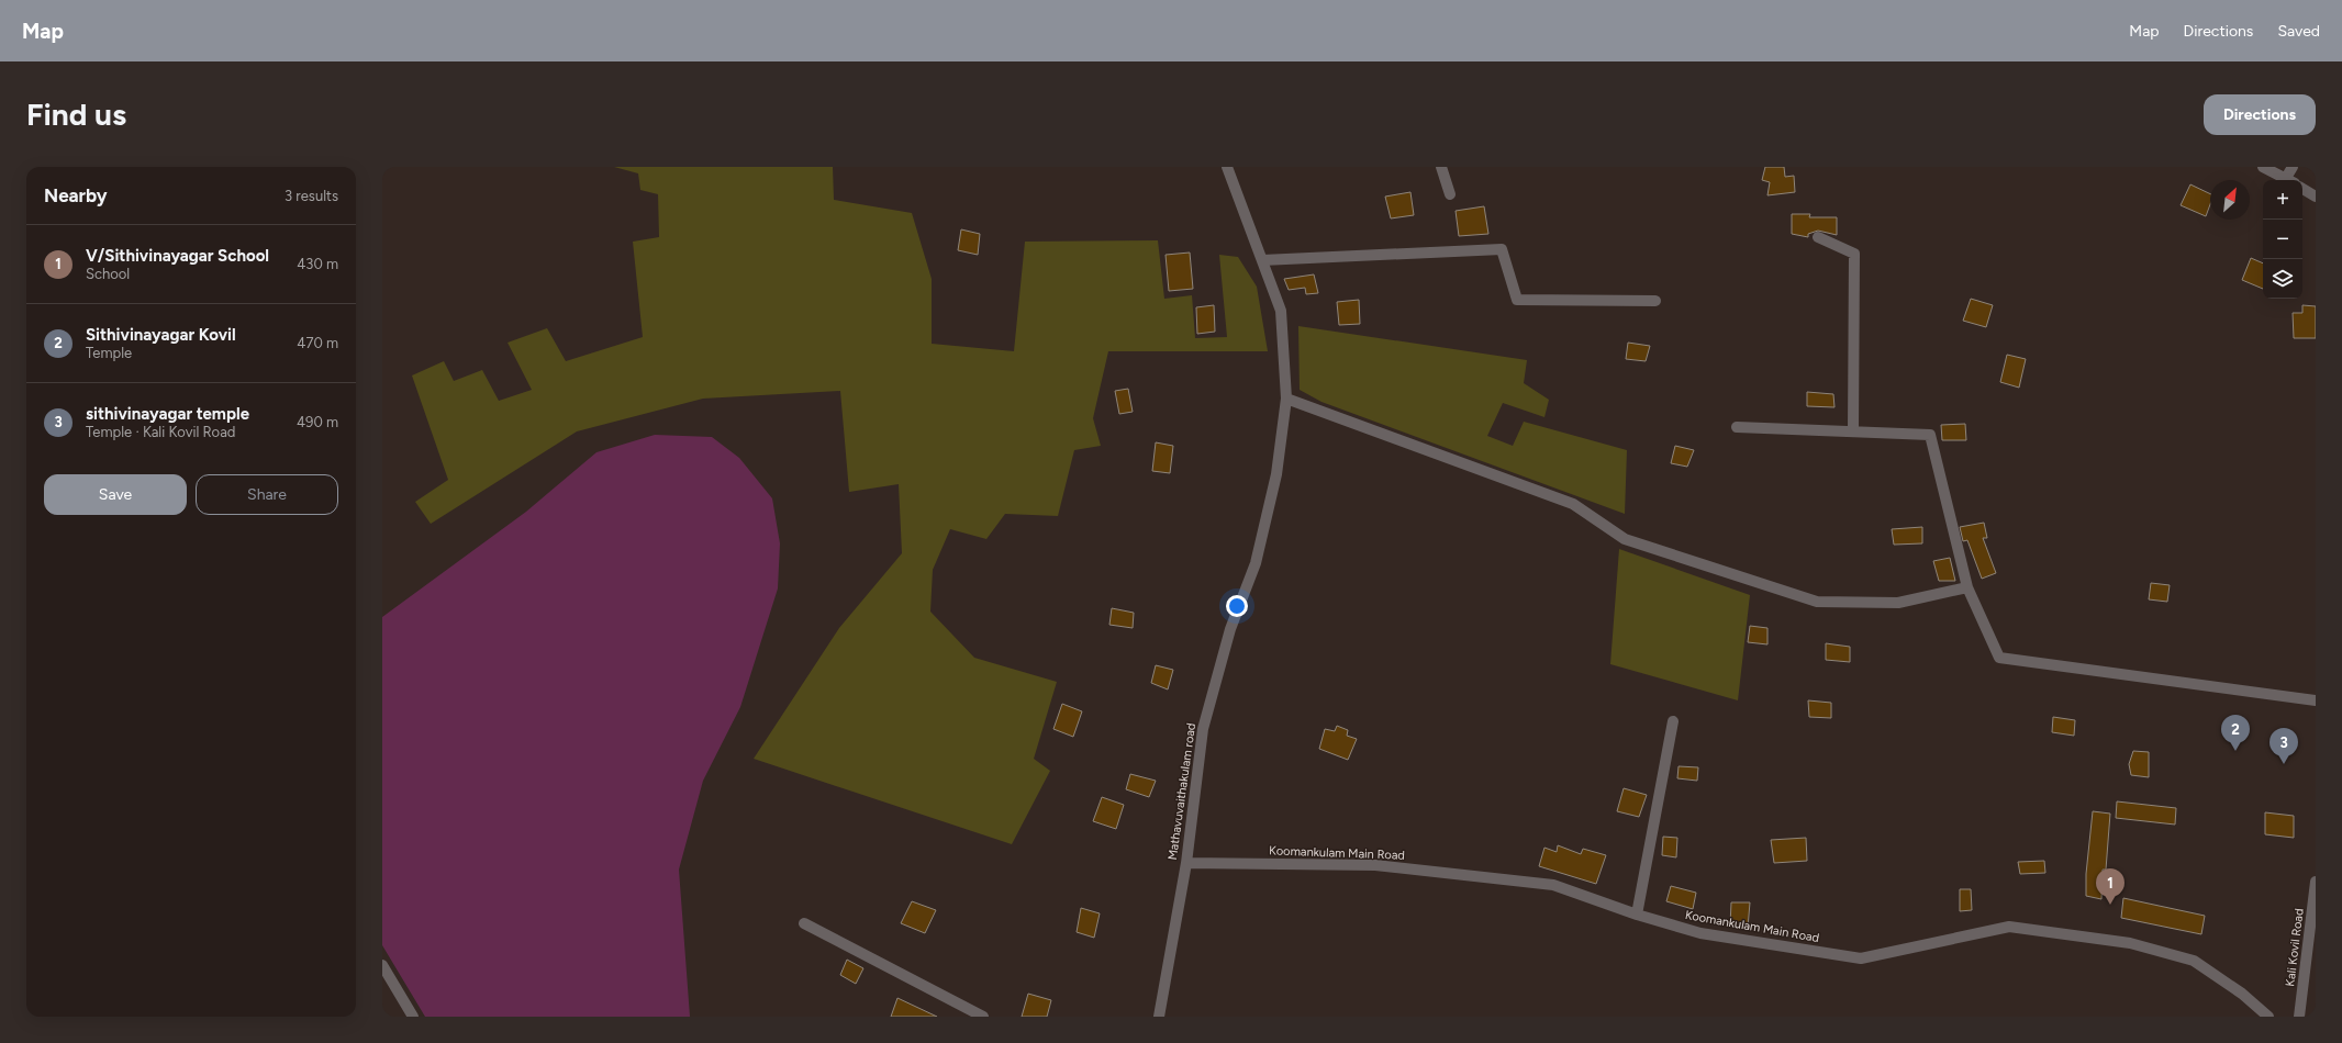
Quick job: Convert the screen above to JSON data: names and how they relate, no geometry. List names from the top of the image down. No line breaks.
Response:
{"streets":{"street":["Mathavuvaithakulam road","Koomankulam Main Road","Kali Kovil Road"]},"crossings":[["Mathavuvaithakulam road","Koomankulam Main Road"]],"north":"top right","page":{"header":"Map","nav":["Map","Directions","Saved"],"buttons":["Directions",["Save","Share"]],"title":"Find us","heading":["Nearby","3 results"],"map_buttons":["+","−"],"list":[{"mark":"1","name":"V/Sithivinayagar School","note":"School","value":"430 m"},{"mark":"2","name":"Sithivinayagar Kovil","note":"Temple","value":"470 m"},{"mark":"3","name":"sithivinayagar temple","note":"Temple · Kali Kovil Road","value":"490 m"}],"pins":["2","3","1"]}}
